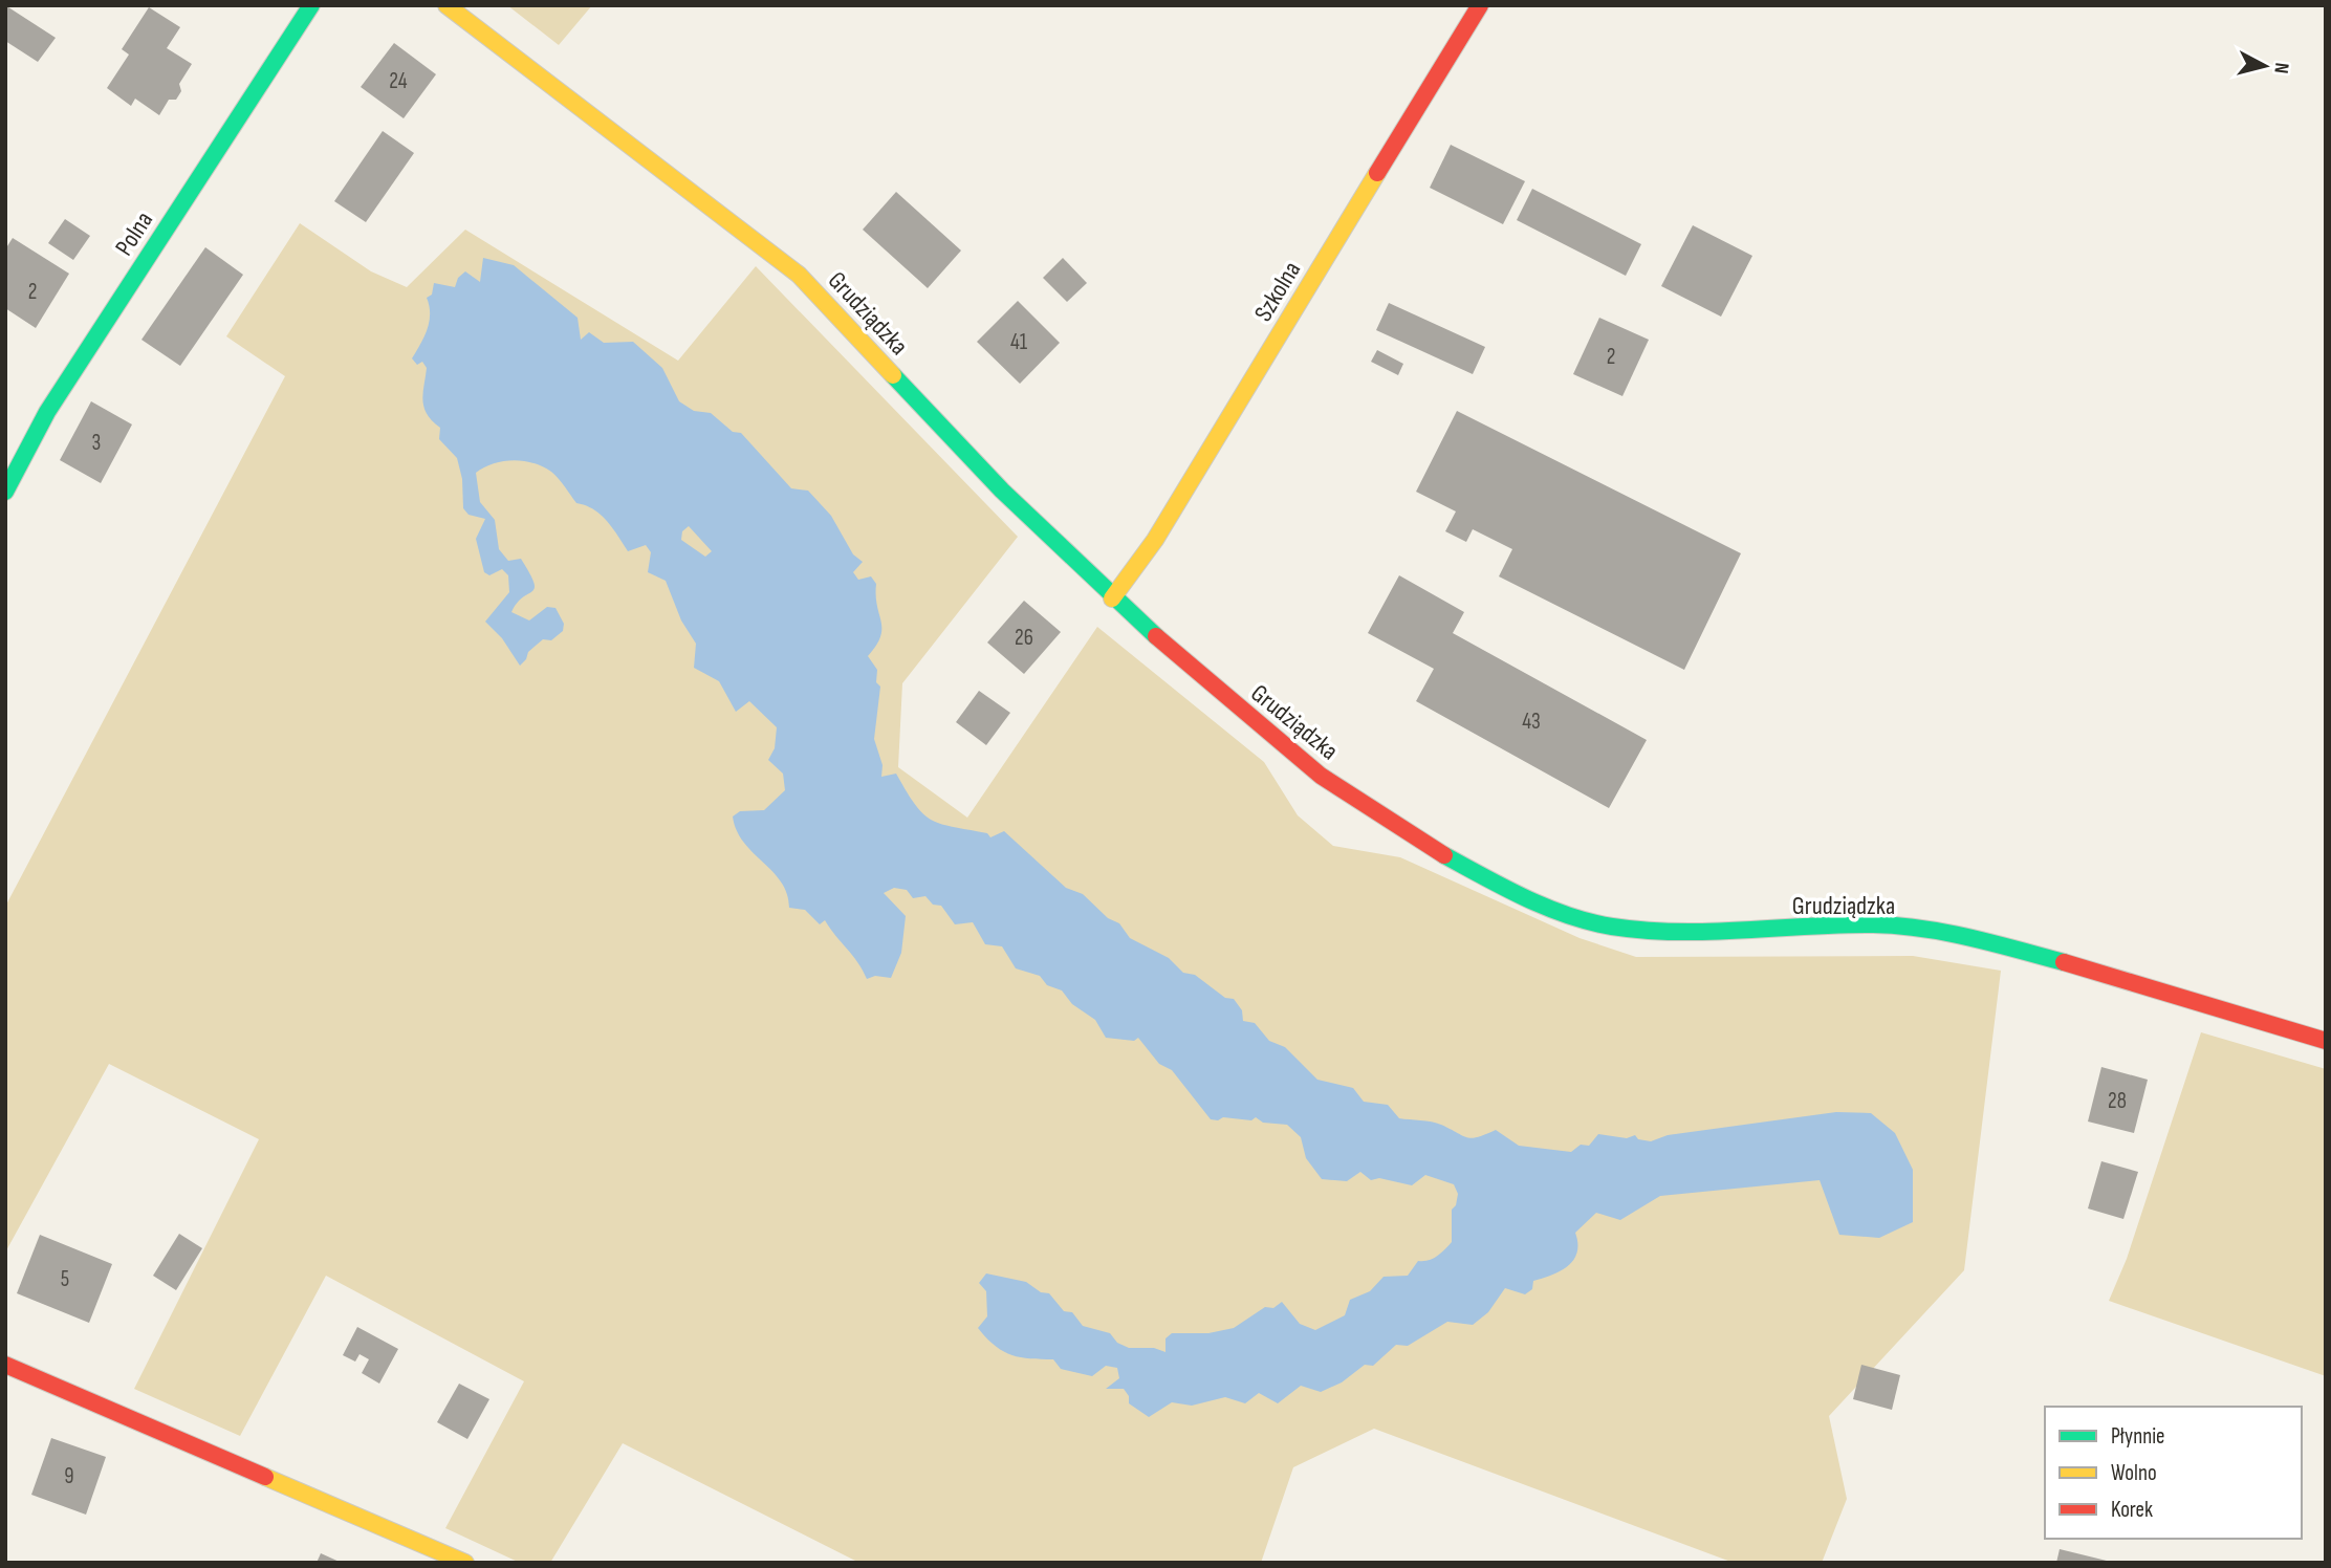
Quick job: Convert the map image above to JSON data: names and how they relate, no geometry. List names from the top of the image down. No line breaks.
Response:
{"streets":{"street":["Polna","Szkolna","Grudziądzka"]},"crossings":[["Szkolna","Grudziądzka"]],"house_numbers":["24","2","41","2","3","26","43","28","5","9"],"legend":["Płynnie","Wolno","Korek"],"north":"right"}
